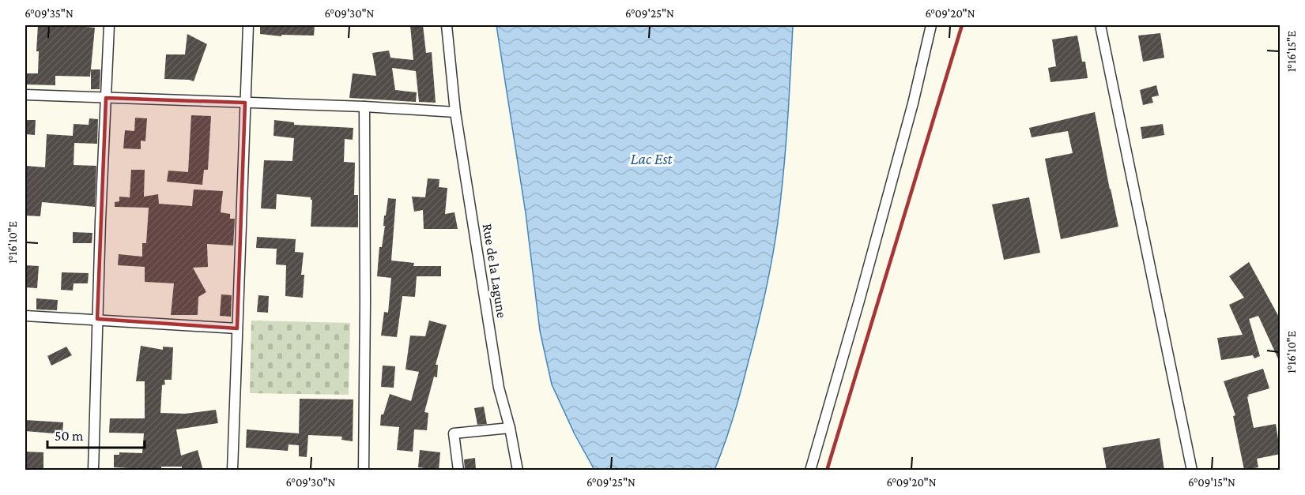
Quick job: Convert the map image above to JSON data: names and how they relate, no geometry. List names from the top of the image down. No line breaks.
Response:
{"streets":{"street":["Rue de la Lagune"]},"water":["Lac Est"],"scale_bar":"50 m","coordinates":["6°09'35\"N","6°09'30\"N","6°09'25\"N","6°09'20\"N","1°16'15\"E","1°16'10\"E","6°09'15\"N"]}
